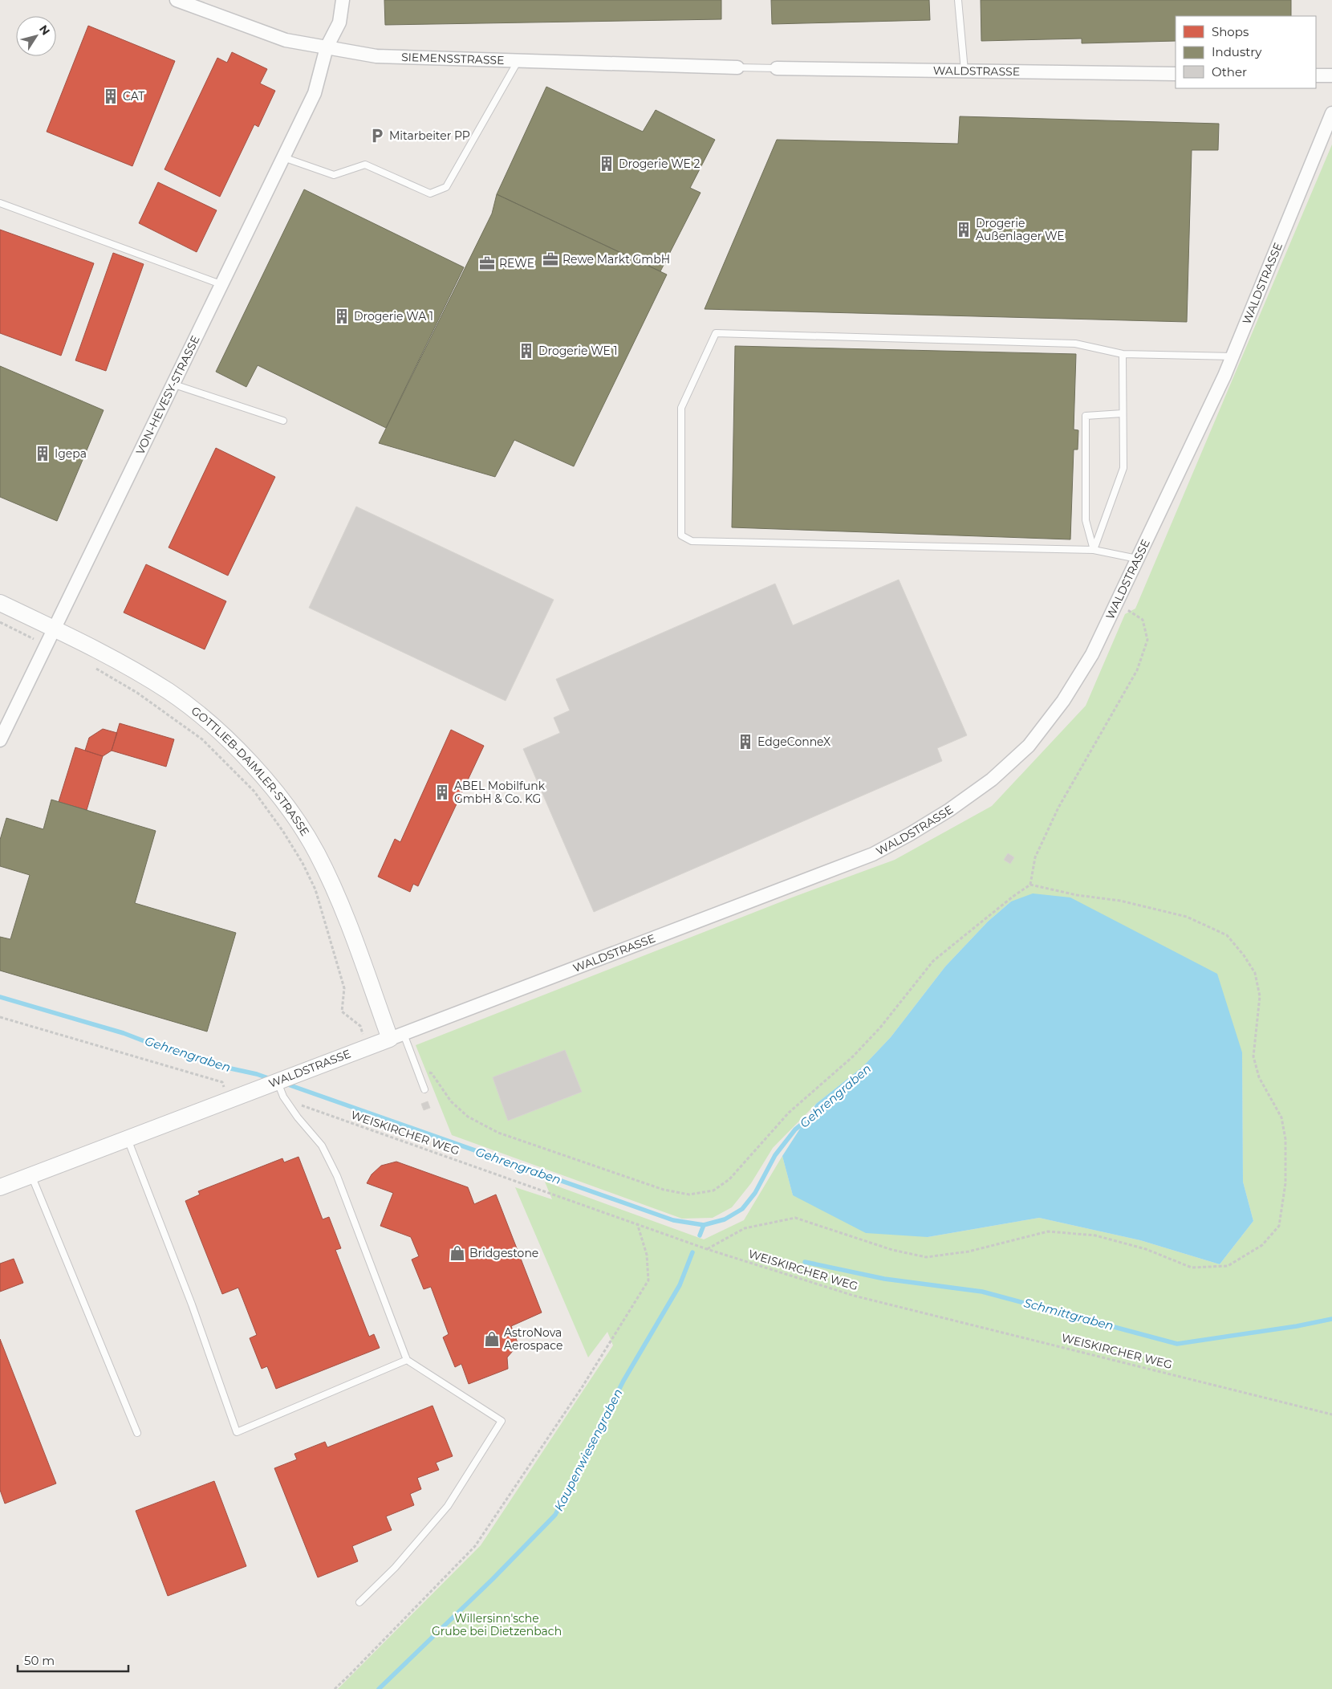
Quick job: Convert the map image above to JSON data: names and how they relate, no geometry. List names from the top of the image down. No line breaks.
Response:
{"streets":{"street":["SIEMENSSTRASSE","WALDSTRASSE","VON-HEVESY-STRASSE","GOTTLIEB-DAIMLER-STRASSE"],"path":["WEISKIRCHER WEG"]},"crossings":[["SIEMENSSTRASSE","VON-HEVESY-STRASSE"],["WALDSTRASSE","GOTTLIEB-DAIMLER-STRASSE"],["WALDSTRASSE","WEISKIRCHER WEG"],["VON-HEVESY-STRASSE","GOTTLIEB-DAIMLER-STRASSE"]],"water":["Gehrengraben","Schmittgraben","Kaupenwiesengraben"],"parks":["Willersinn'sche Grube bei Dietzenbach"],"places":{"building":["CAT","Drogerie WE 2","Drogerie Außenlager WE","Drogerie WA 1","Drogerie WE 1","Igepa","EdgeConneX","ABEL Mobilfunk GmbH & Co. KG"],"parking":["Mitarbeiter PP"],"office":["Rewe Markt GmbH","REWE"],"shop":["Bridgestone","AstroNova Aerospace"]},"legend":["Shops","Industry","Other"],"scale_bar":"50 m","north":"top right"}
